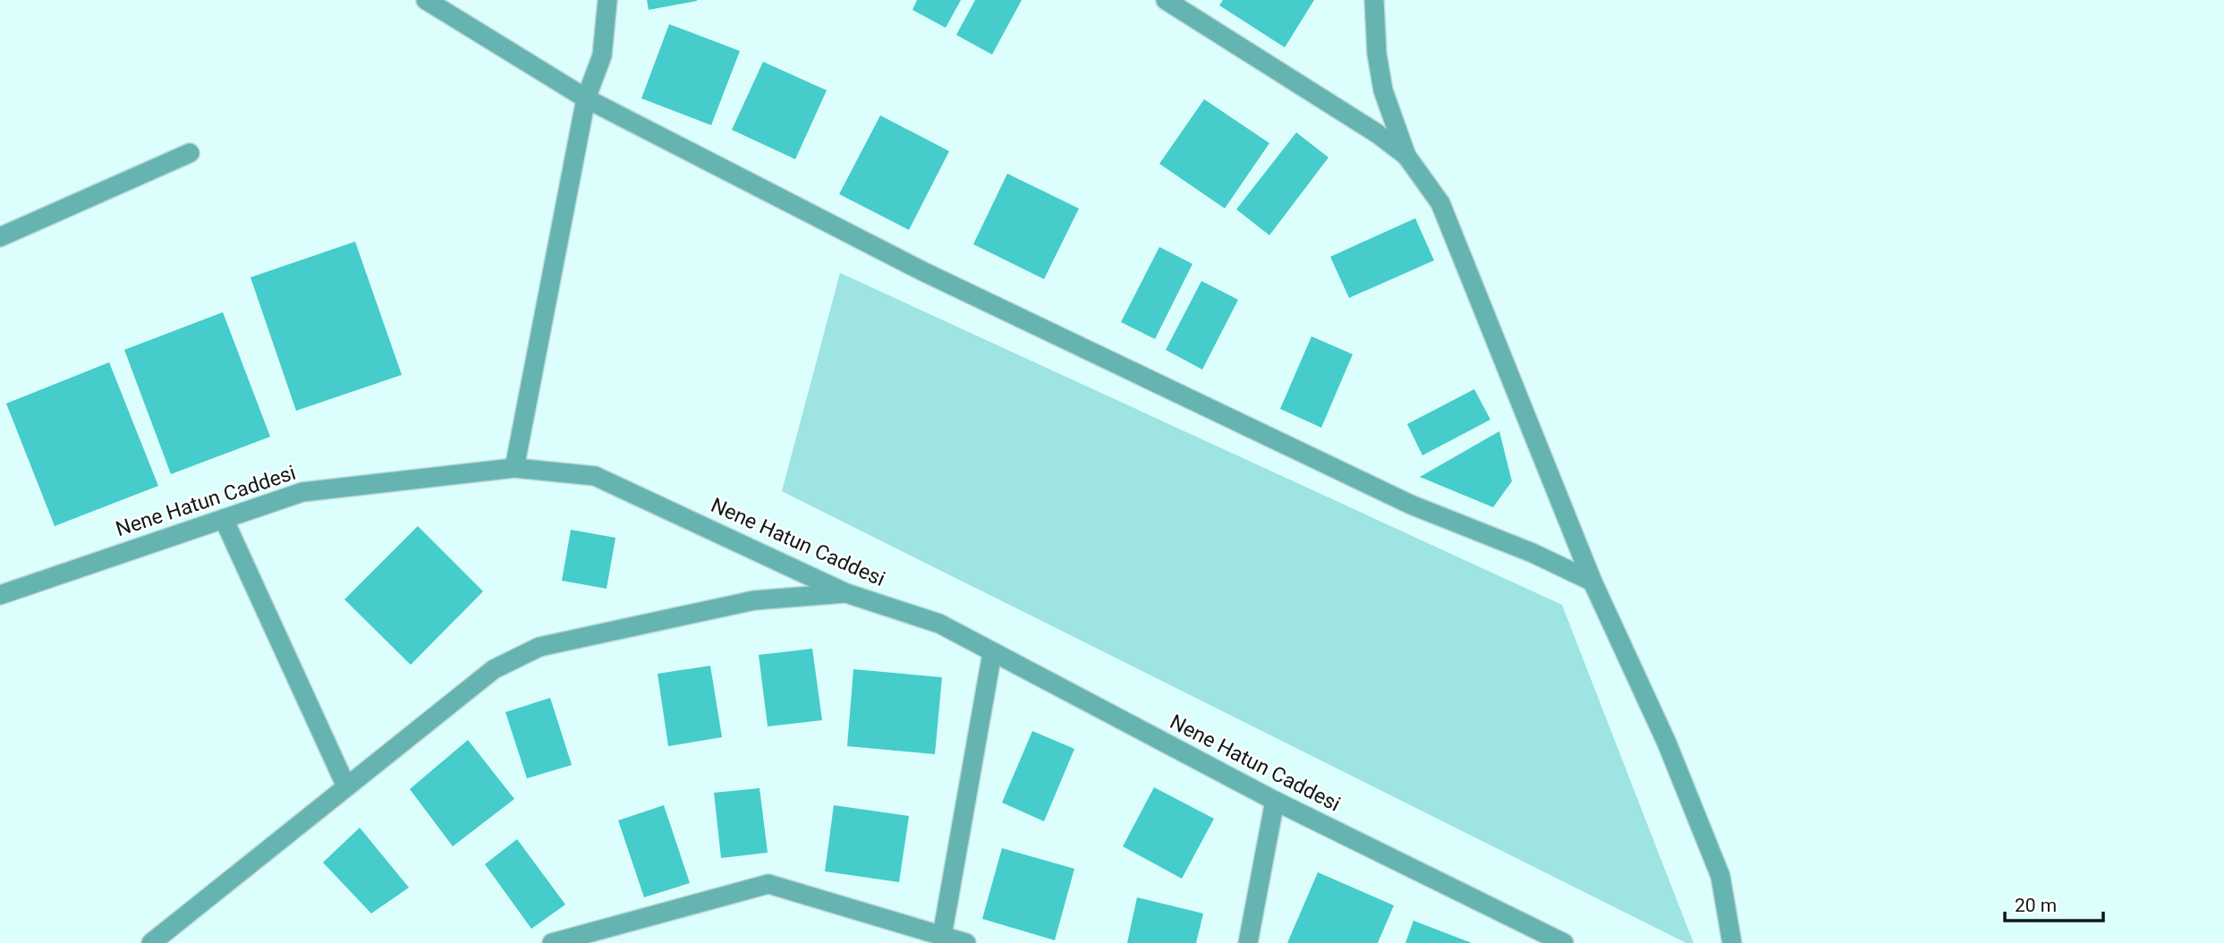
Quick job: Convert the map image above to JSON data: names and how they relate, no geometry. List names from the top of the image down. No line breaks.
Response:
{"streets":{"street":["Nene Hatun Caddesi"]},"scale_bar":"20 m"}
